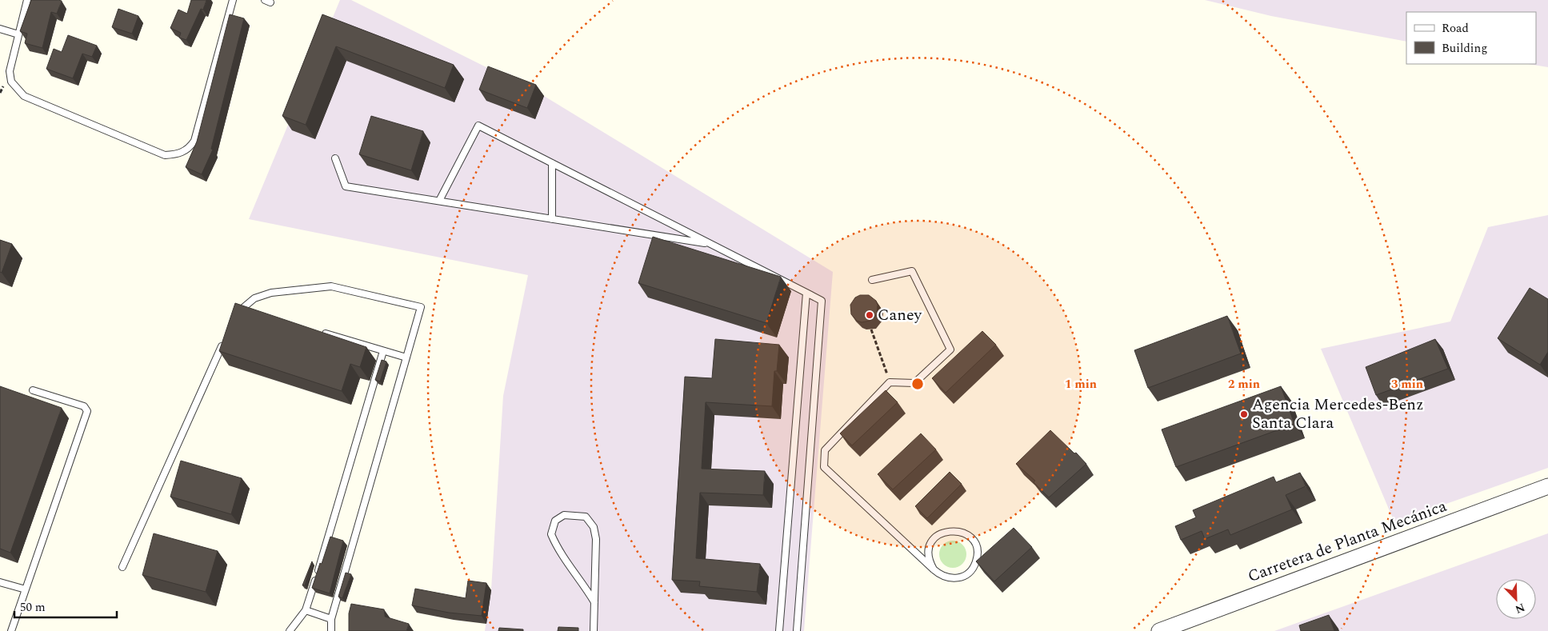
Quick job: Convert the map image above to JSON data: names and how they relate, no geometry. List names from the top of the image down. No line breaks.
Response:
{"streets":{"street":["Carretera de Planta Mecánica"]},"places":["Caney","Agencia Mercedes-Benz Santa Clara"],"legend":["Road","Building"],"scale_bar":"50 m","north":"bottom right","rings":["1 min","2 min","3 min"]}
